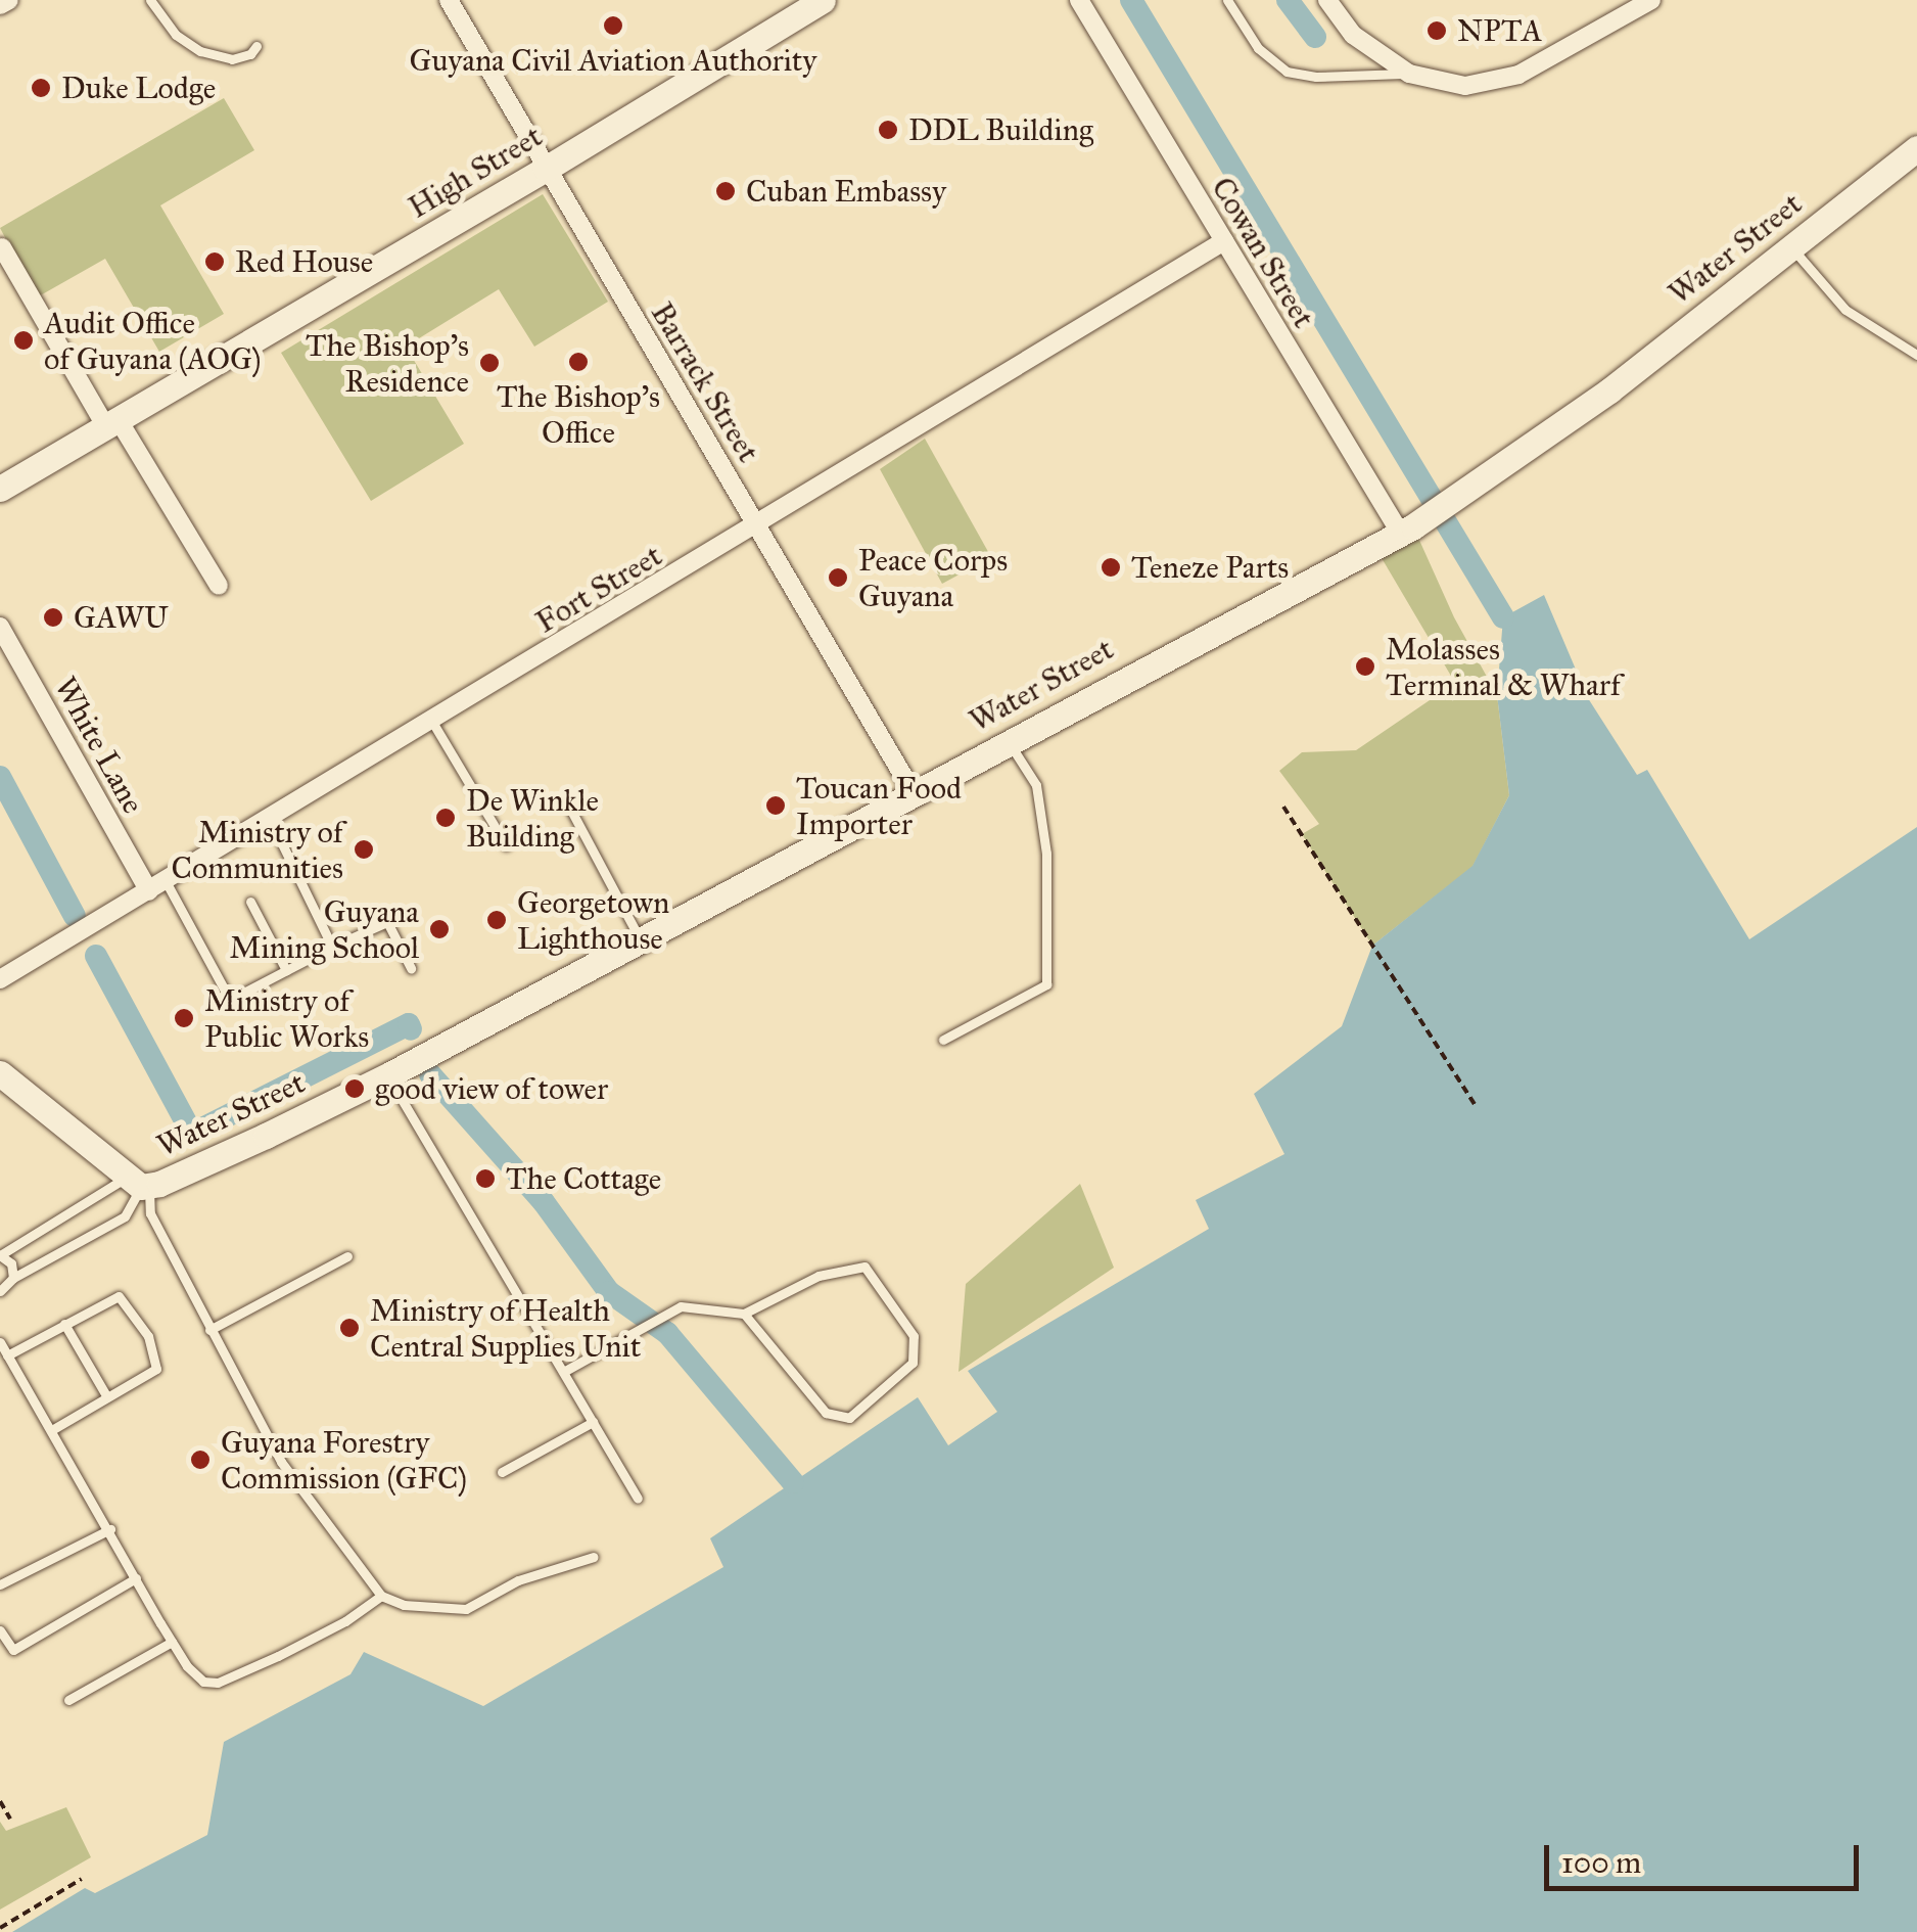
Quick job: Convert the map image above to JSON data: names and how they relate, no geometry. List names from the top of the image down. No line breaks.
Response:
{"streets":{"street":["High Street","Water Street","Cowan Street","Barrack Street","Fort Street","White Lane"]},"crossings":[["High Street","Barrack Street"],["Water Street","Cowan Street"],["Water Street","Barrack Street"],["Cowan Street","Fort Street"],["Barrack Street","Fort Street"],["Fort Street","White Lane"]],"places":["Guyana Civil Aviation Authority","NPTA","Duke Lodge","DDL Building","Cuban Embassy","Red House","Audit Office of Guyana (AOG)","The Bishop's Office","The Bishop's Residence","Teneze Parts","Peace Corps Guyana","GAWU","Molasses Terminal & Wharf","Toucan Food Importer","De Winkle Building","Ministry of Communities","Georgetown Lighthouse","Guyana Mining School","Ministry of Public Works","good view of tower","The Cottage","Ministry of Health Central Supplies Unit","Guyana Forestry Commission (GFC)"],"scale_bar":"100 m"}
